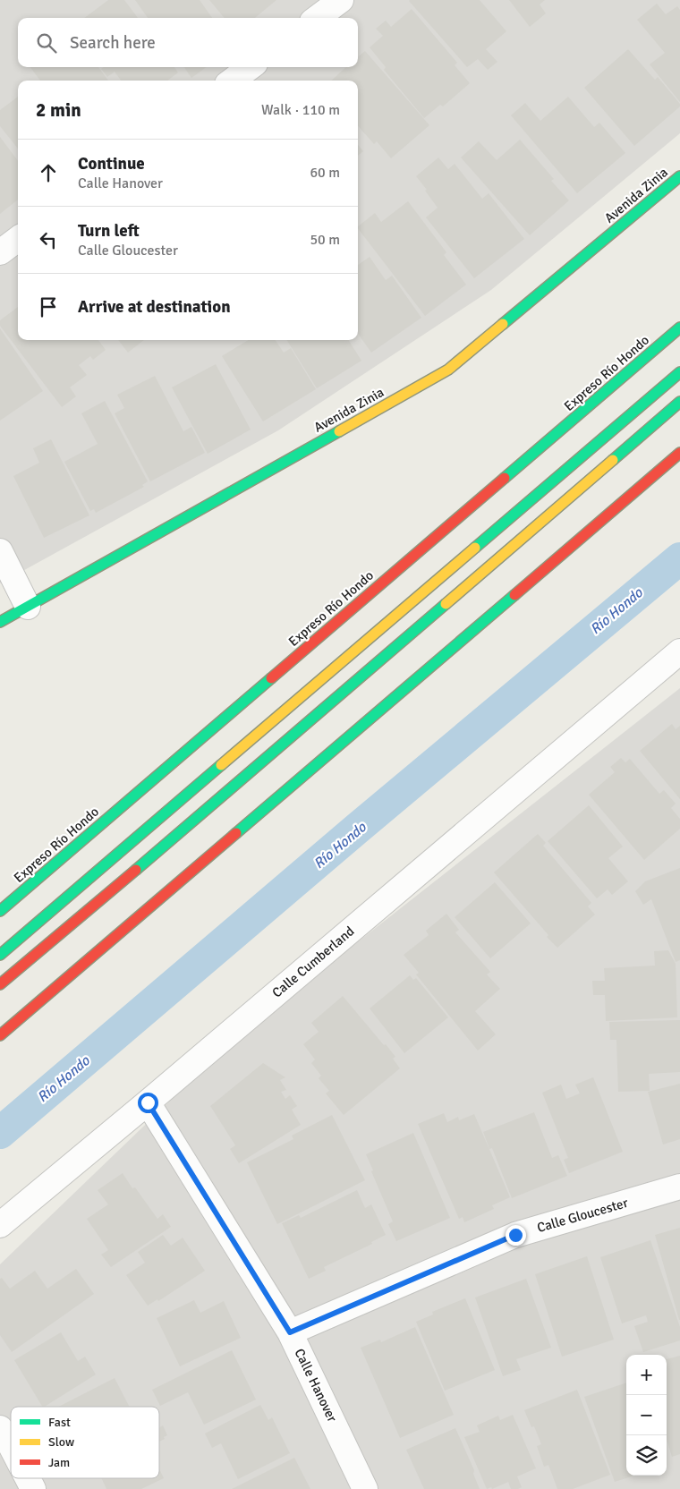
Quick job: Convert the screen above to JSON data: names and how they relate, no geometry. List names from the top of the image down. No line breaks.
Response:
{"streets":{"main road":["Avenida Zinia","Expreso Río Hondo"],"street":["Calle Cumberland","Calle Gloucester","Calle Hanover"]},"crossings":[["Calle Cumberland","Calle Hanover"],["Calle Gloucester","Calle Hanover"]],"water":["Río Hondo"],"legend":["Fast","Slow","Jam"],"page":{"search":"Search here","heading":["2 min","Walk · 110 m"],"list":[["Continue","Calle Hanover","60 m"],["Turn left","Calle Gloucester","50 m"],"Arrive at destination"],"map_buttons":["+","−"]}}
